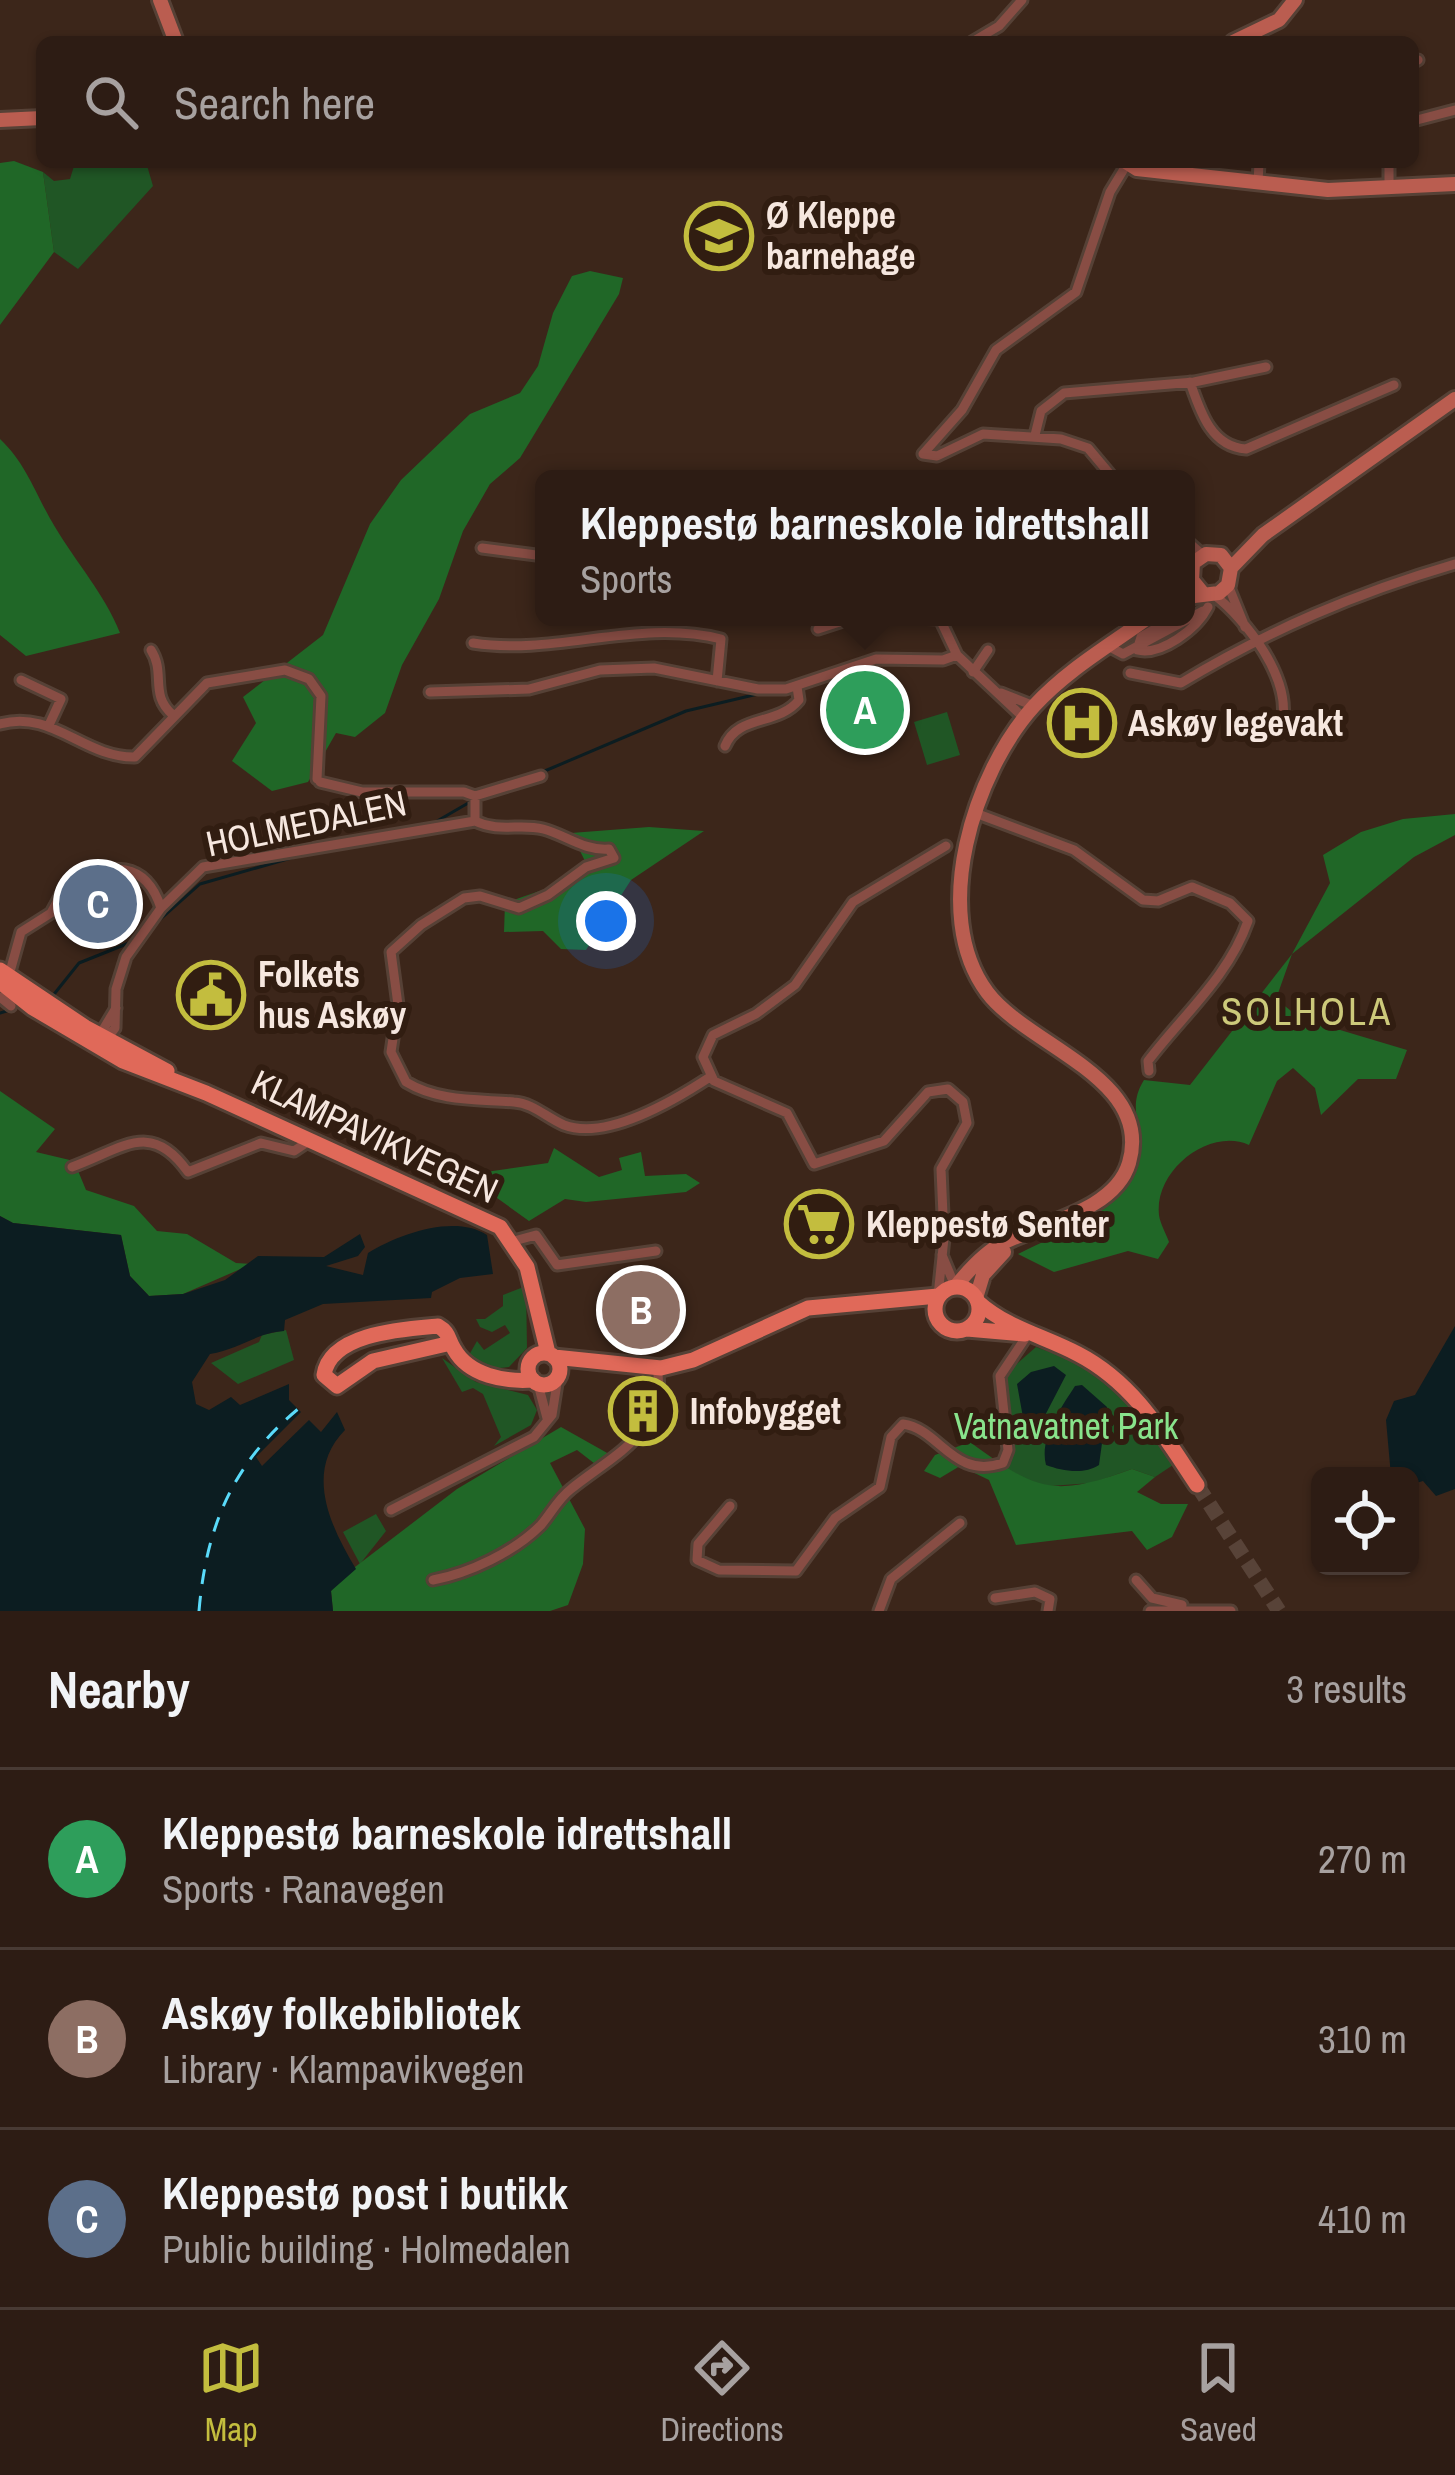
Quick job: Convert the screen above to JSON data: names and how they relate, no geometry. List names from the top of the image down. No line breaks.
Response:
{"streets":{"main road":["KLAMPAVIKVEGEN"],"street":["HOLMEDALEN"]},"crossings":[["HOLMEDALEN","KLAMPAVIKVEGEN"]],"districts":["SOLHOLA"],"parks":["Vatnavatnet Park"],"places":{"school or university":["Ø Kleppe barnehage"],"hospital":["Askøy legevakt"],"public building":["Folkets hus Askøy"],"supermarket":["Kleppestø Senter"],"building":["Infobygget"]},"page":{"search":"Search here","popup":["Kleppestø barneskole idrettshall","Sports"],"pins":["A","C","B"],"heading":["Nearby","3 results"],"list":[{"mark":"A","name":"Kleppestø barneskole idrettshall","note":"Sports · Ranavegen","value":"270 m"},{"mark":"B","name":"Askøy folkebibliotek","note":"Library · Klampavikvegen","value":"310 m"},{"mark":"C","name":"Kleppestø post i butikk","note":"Public building · Holmedalen","value":"410 m"}],"nav":["Map","Directions","Saved"]}}
